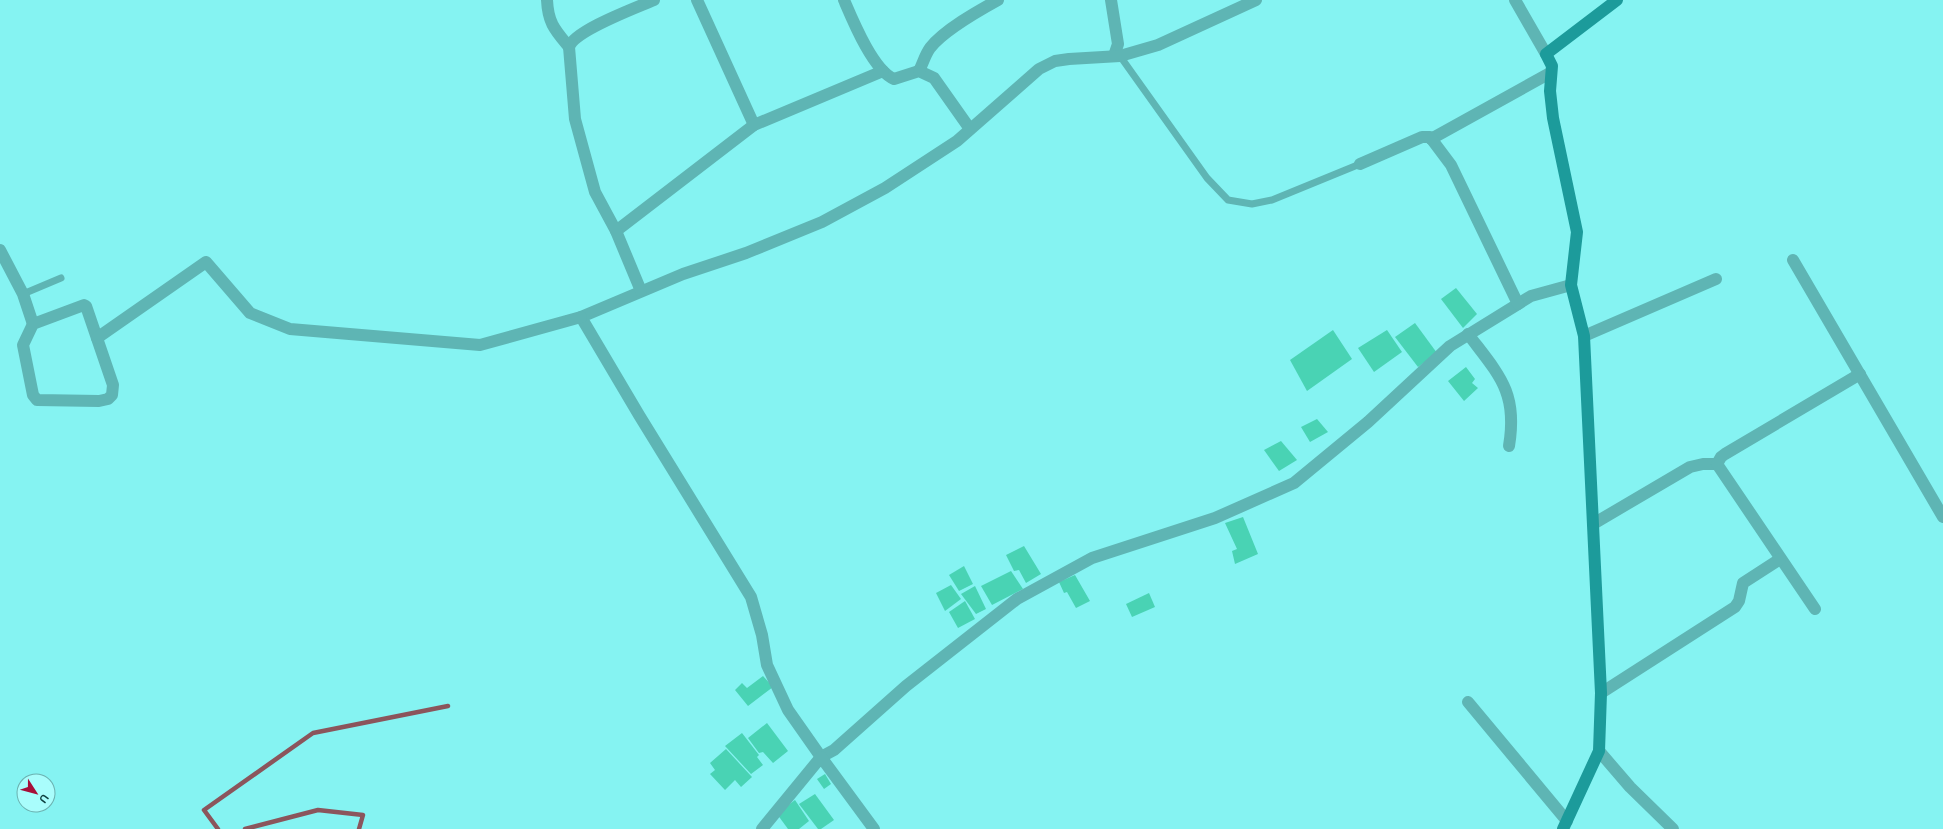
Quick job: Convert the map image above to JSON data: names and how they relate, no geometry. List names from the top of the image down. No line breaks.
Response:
{"north":"bottom right"}
